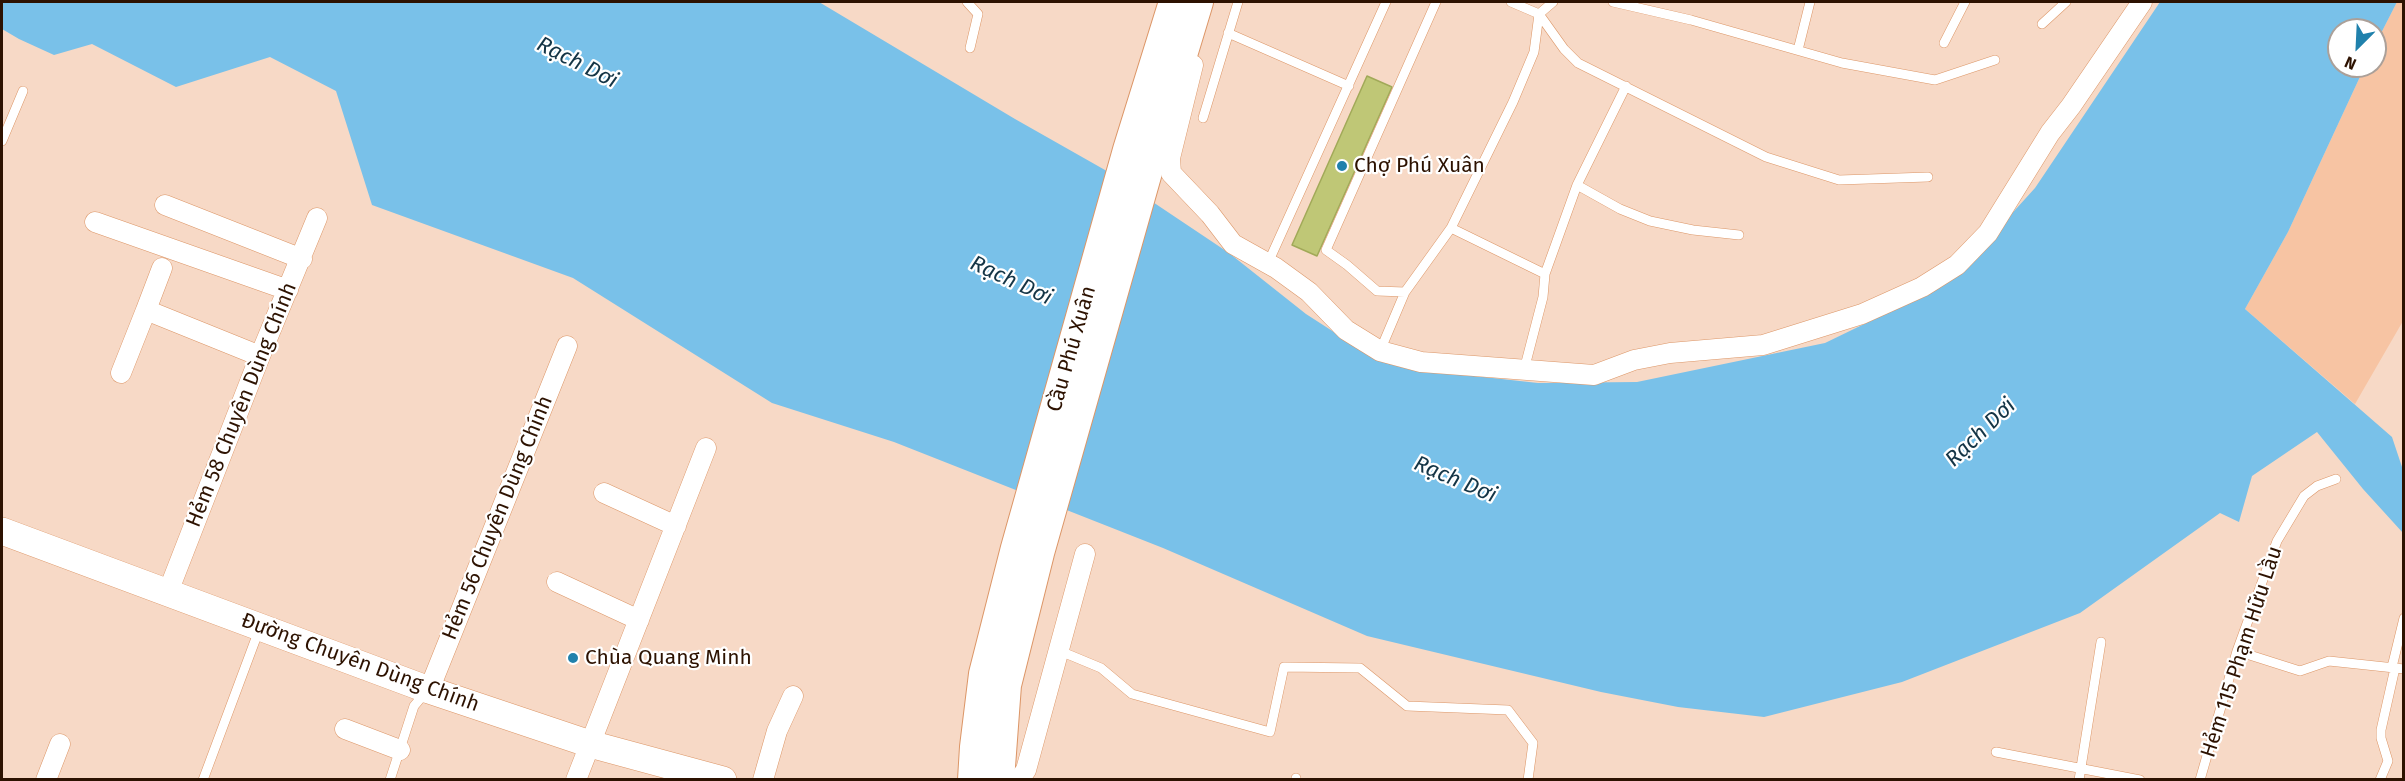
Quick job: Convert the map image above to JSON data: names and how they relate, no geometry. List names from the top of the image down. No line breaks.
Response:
{"streets":{"main road":["Cầu Phú Xuân"],"street":["Hẻm 58 Chuyên Dùng Chính","Hẻm 56 Chuyên Dùng Chính","Đường Chuyên Dùng Chính"],"lane":["Hẻm 115 Phạm Hữu Lầu"]},"crossings":[["Hẻm 58 Chuyên Dùng Chính","Đường Chuyên Dùng Chính"],["Hẻm 56 Chuyên Dùng Chính","Đường Chuyên Dùng Chính"]],"water":["Rạch Dơi"],"places":["Chợ Phú Xuân","Chùa Quang Minh"],"north":"bottom left"}
